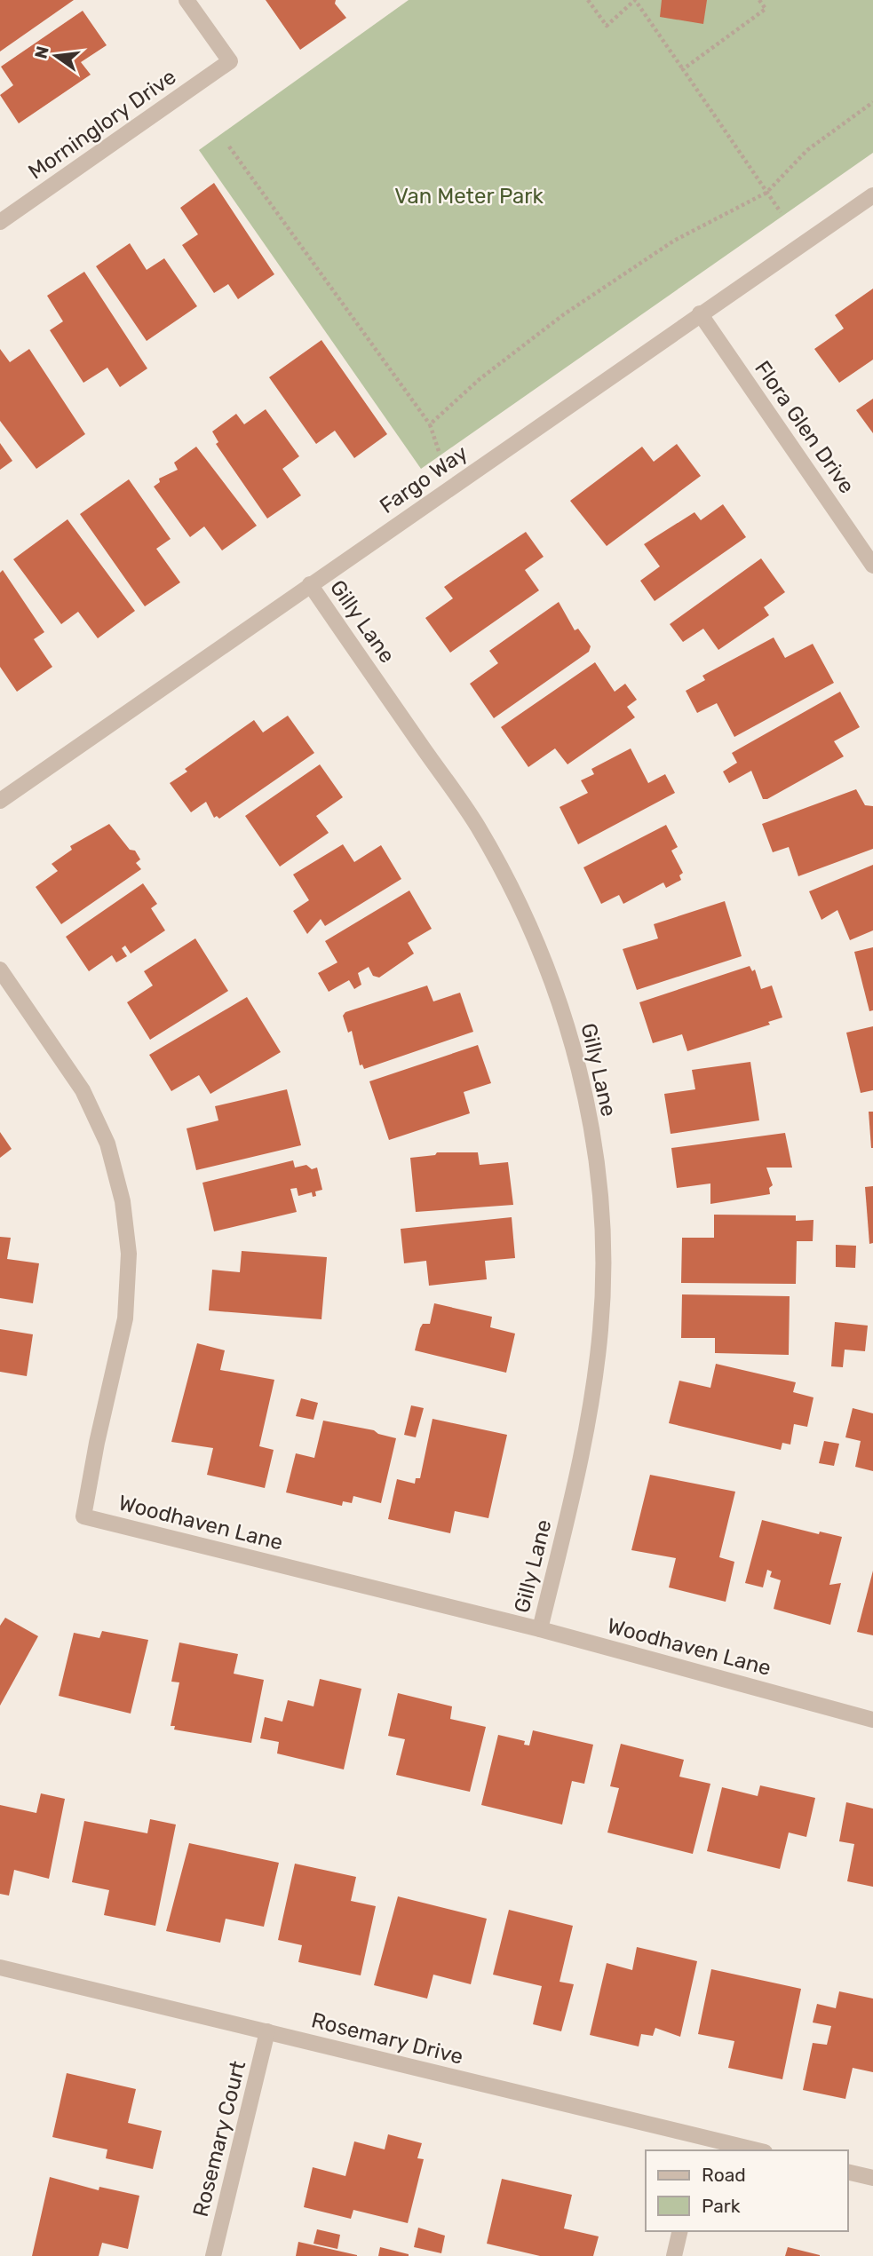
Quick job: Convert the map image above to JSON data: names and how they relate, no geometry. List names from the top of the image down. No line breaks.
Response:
{"streets":{"street":["Morninglory Drive","Flora Glen Drive","Fargo Way","Gilly Lane","Woodhaven Lane","Rosemary Drive","Rosemary Court"]},"crossings":[["Flora Glen Drive","Fargo Way"],["Fargo Way","Gilly Lane"],["Gilly Lane","Woodhaven Lane"],["Rosemary Drive","Rosemary Court"]],"parks":["Van Meter Park"],"legend":["Road","Park"],"north":"left"}
